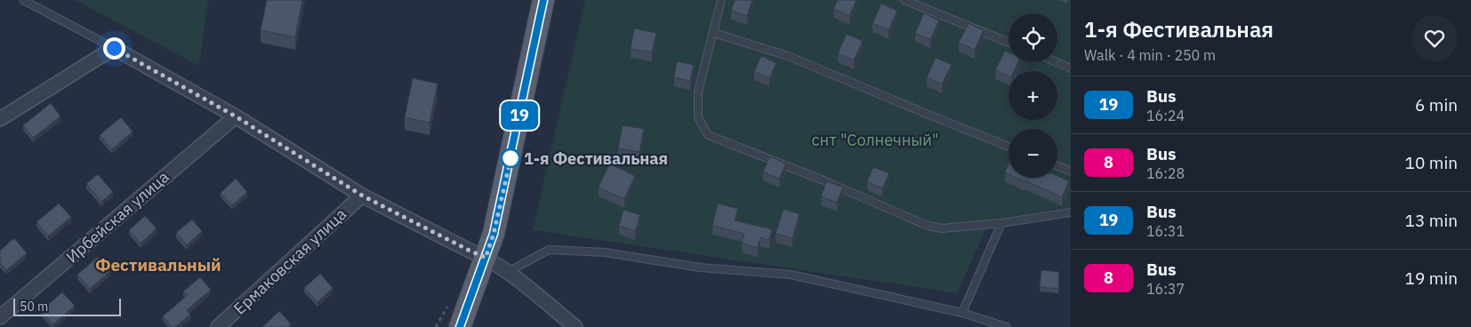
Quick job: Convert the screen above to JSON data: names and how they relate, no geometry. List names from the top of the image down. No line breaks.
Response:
{"streets":{"street":["Ирбейская улица","Ермаковская улица"]},"districts":["Фестивальный"],"parks":["снт \"Солнечный\""],"places":["1-я Фестивальная"],"lines":["bus line 19"],"scale_bar":"50 m","page":{"on_map":"19","heading":["1-я Фестивальная","Walk · 4 min · 250 m"],"map_buttons":["+","−"],"list":[{"mark":"19","name":"Bus","note":"16:24","value":"6 min"},{"mark":"8","name":"Bus","note":"16:28","value":"10 min"},{"mark":"19","name":"Bus","note":"16:31","value":"13 min"},{"mark":"8","name":"Bus","note":"16:37","value":"19 min"}],"scale":"50 m"}}
